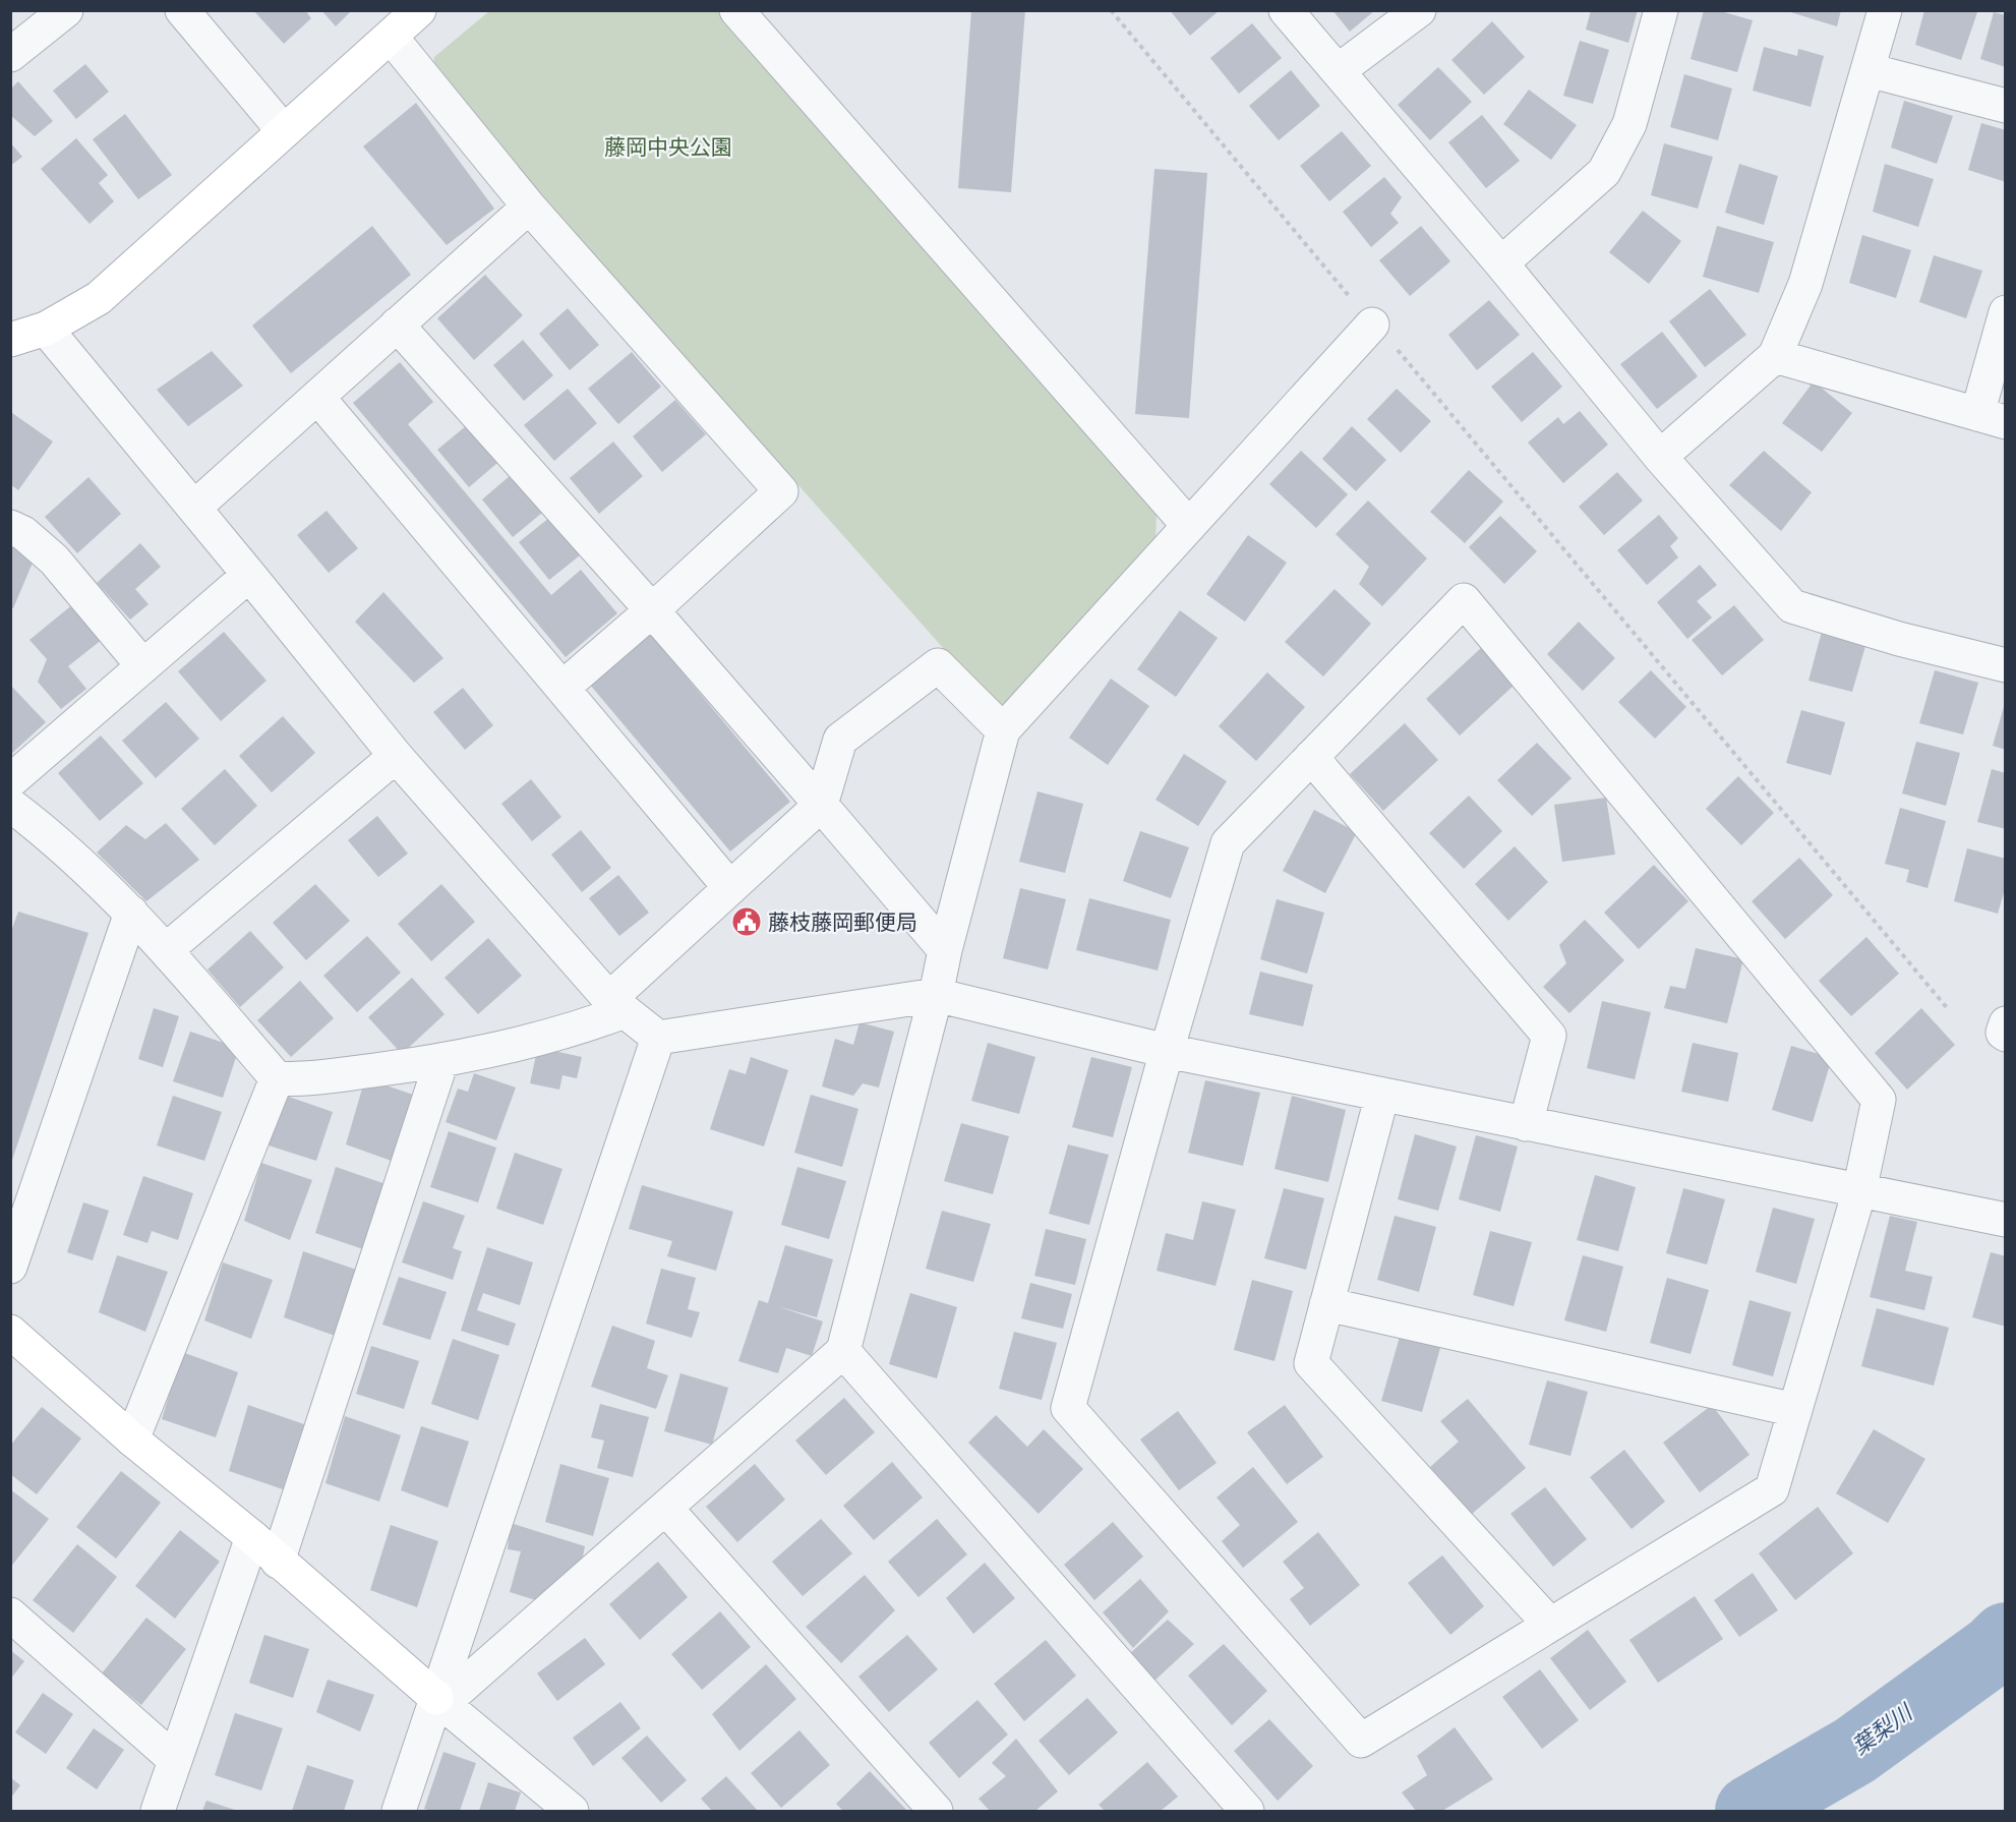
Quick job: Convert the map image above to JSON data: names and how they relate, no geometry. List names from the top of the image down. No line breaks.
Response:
{"water":["葉梨川"],"parks":["藤岡中央公園"],"places":{"public building":["藤枝藤岡郵便局"]}}
